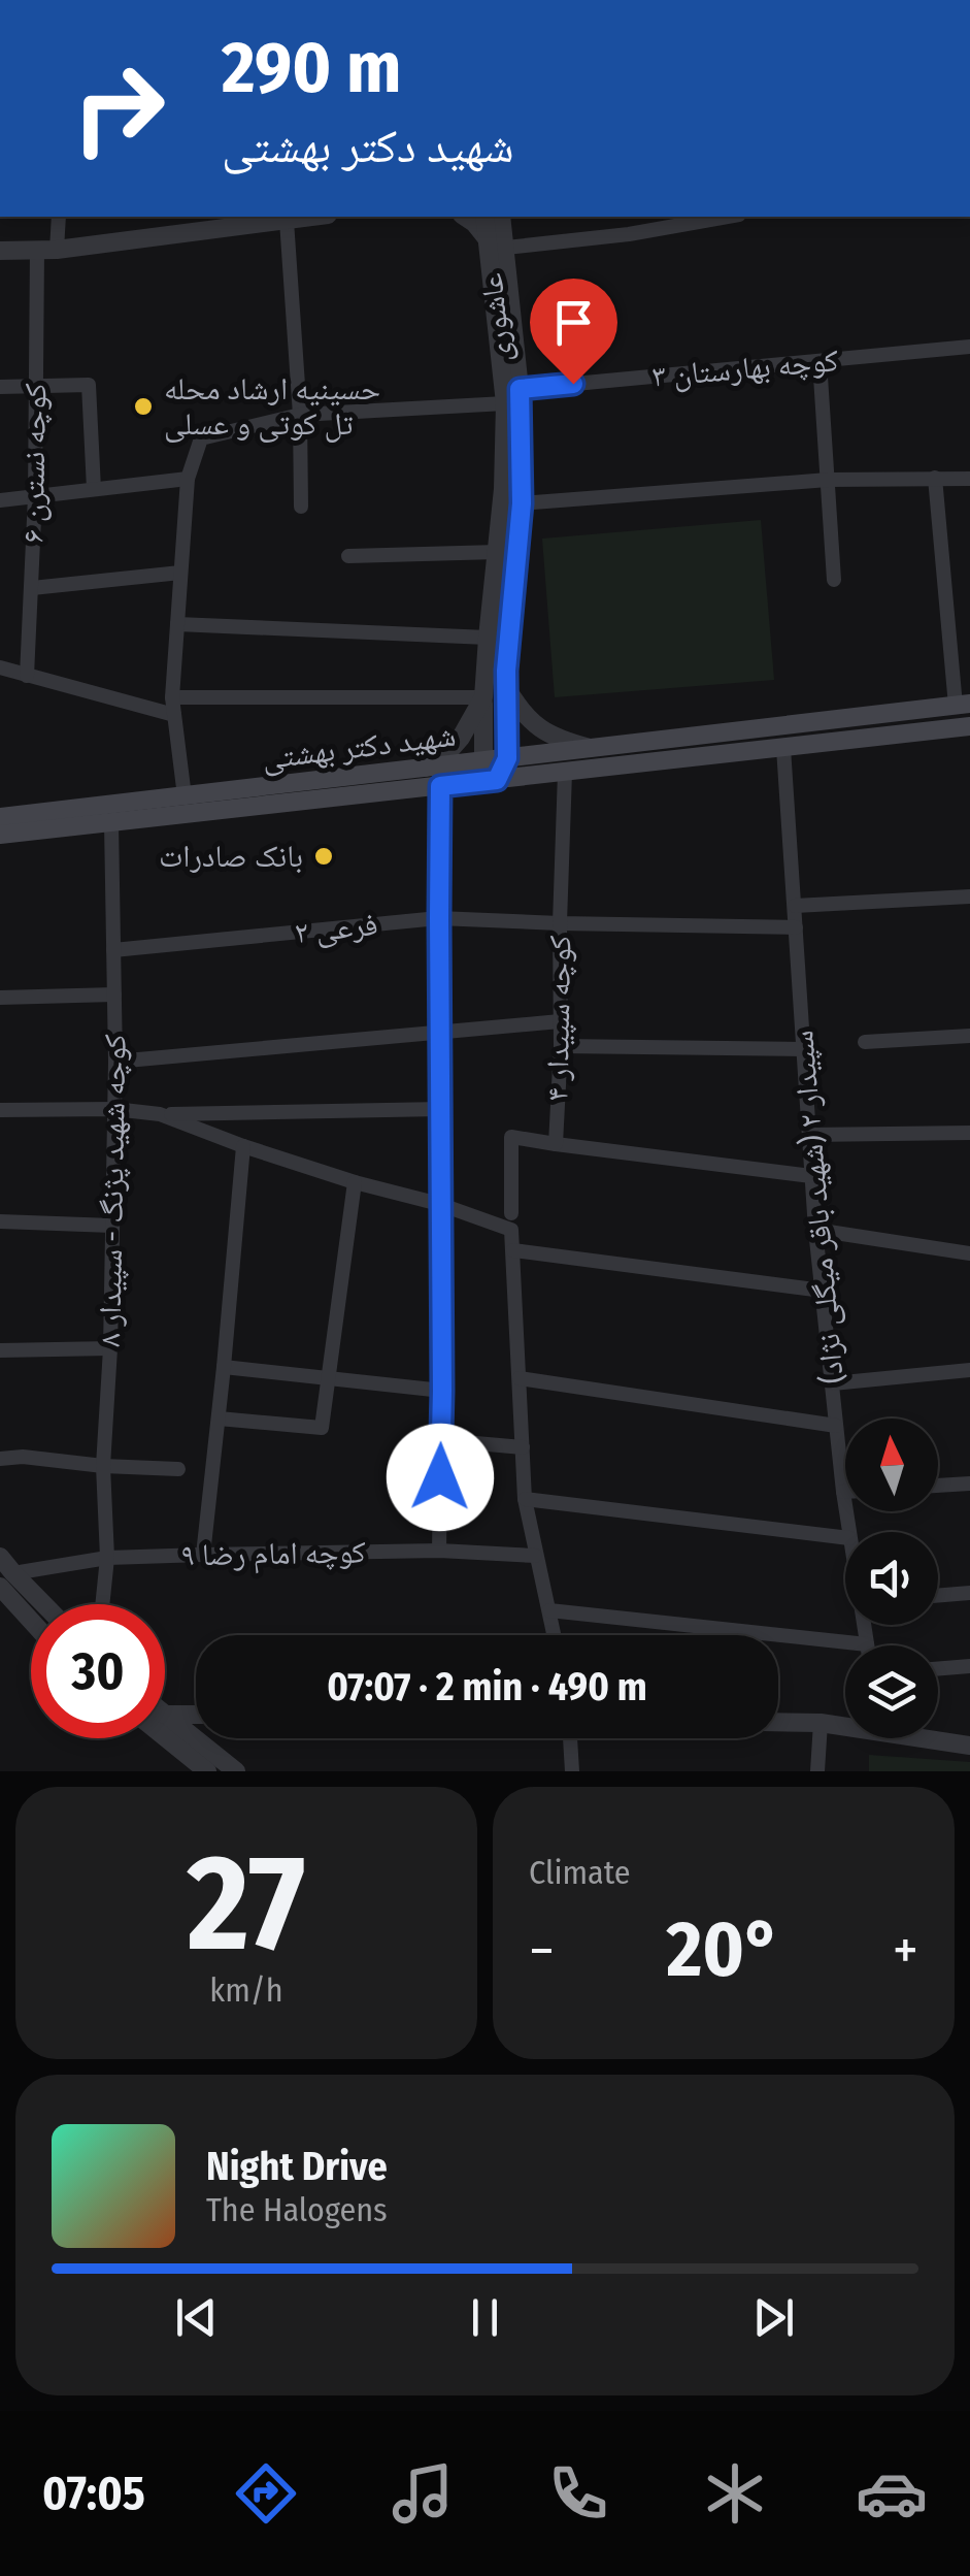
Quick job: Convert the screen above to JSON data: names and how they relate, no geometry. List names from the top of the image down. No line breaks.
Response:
{"streets":{"main road":["شهید دکتر بهشتی"],"street":["عاشوری","کوچه بهارستان ۳","کوچه نسترن ۶","فرعی ۲","کوچه سپیدار ۴","کوچه شهید پژنگ - سپیدار ۸","سپیدار ۲ (شهید باقر میگلی نژاد)","کوچه امام رضا ۹"]},"crossings":[["عاشوری","کوچه بهارستان ۳"],["عاشوری","شهید دکتر بهشتی"],["شهید دکتر بهشتی","کوچه سپیدار ۴"],["شهید دکتر بهشتی","کوچه شهید پژنگ - سپیدار ۸"],["شهید دکتر بهشتی","سپیدار ۲ (شهید باقر میگلی نژاد)"],["فرعی ۲","کوچه سپیدار ۴"],["فرعی ۲","کوچه شهید پژنگ - سپیدار ۸"],["فرعی ۲","سپیدار ۲ (شهید باقر میگلی نژاد)"],["کوچه سپیدار ۴","کوچه امام رضا ۹"],["کوچه شهید پژنگ - سپیدار ۸","کوچه امام رضا ۹"]],"places":["حسینیه ارشاد محله تل کوتی و عسلی","بانک صادرات"],"north":"top","page":{"turn":["290 m","شهید دکتر بهشتی"],"limit":"30","trip":"07:07 · 2 min · 490 m","tile":[["27","km/h"],"Climate"],"heat":["−","20°","+"],"song":["Night Drive","The Halogens"],"tabs":"07:05"}}
